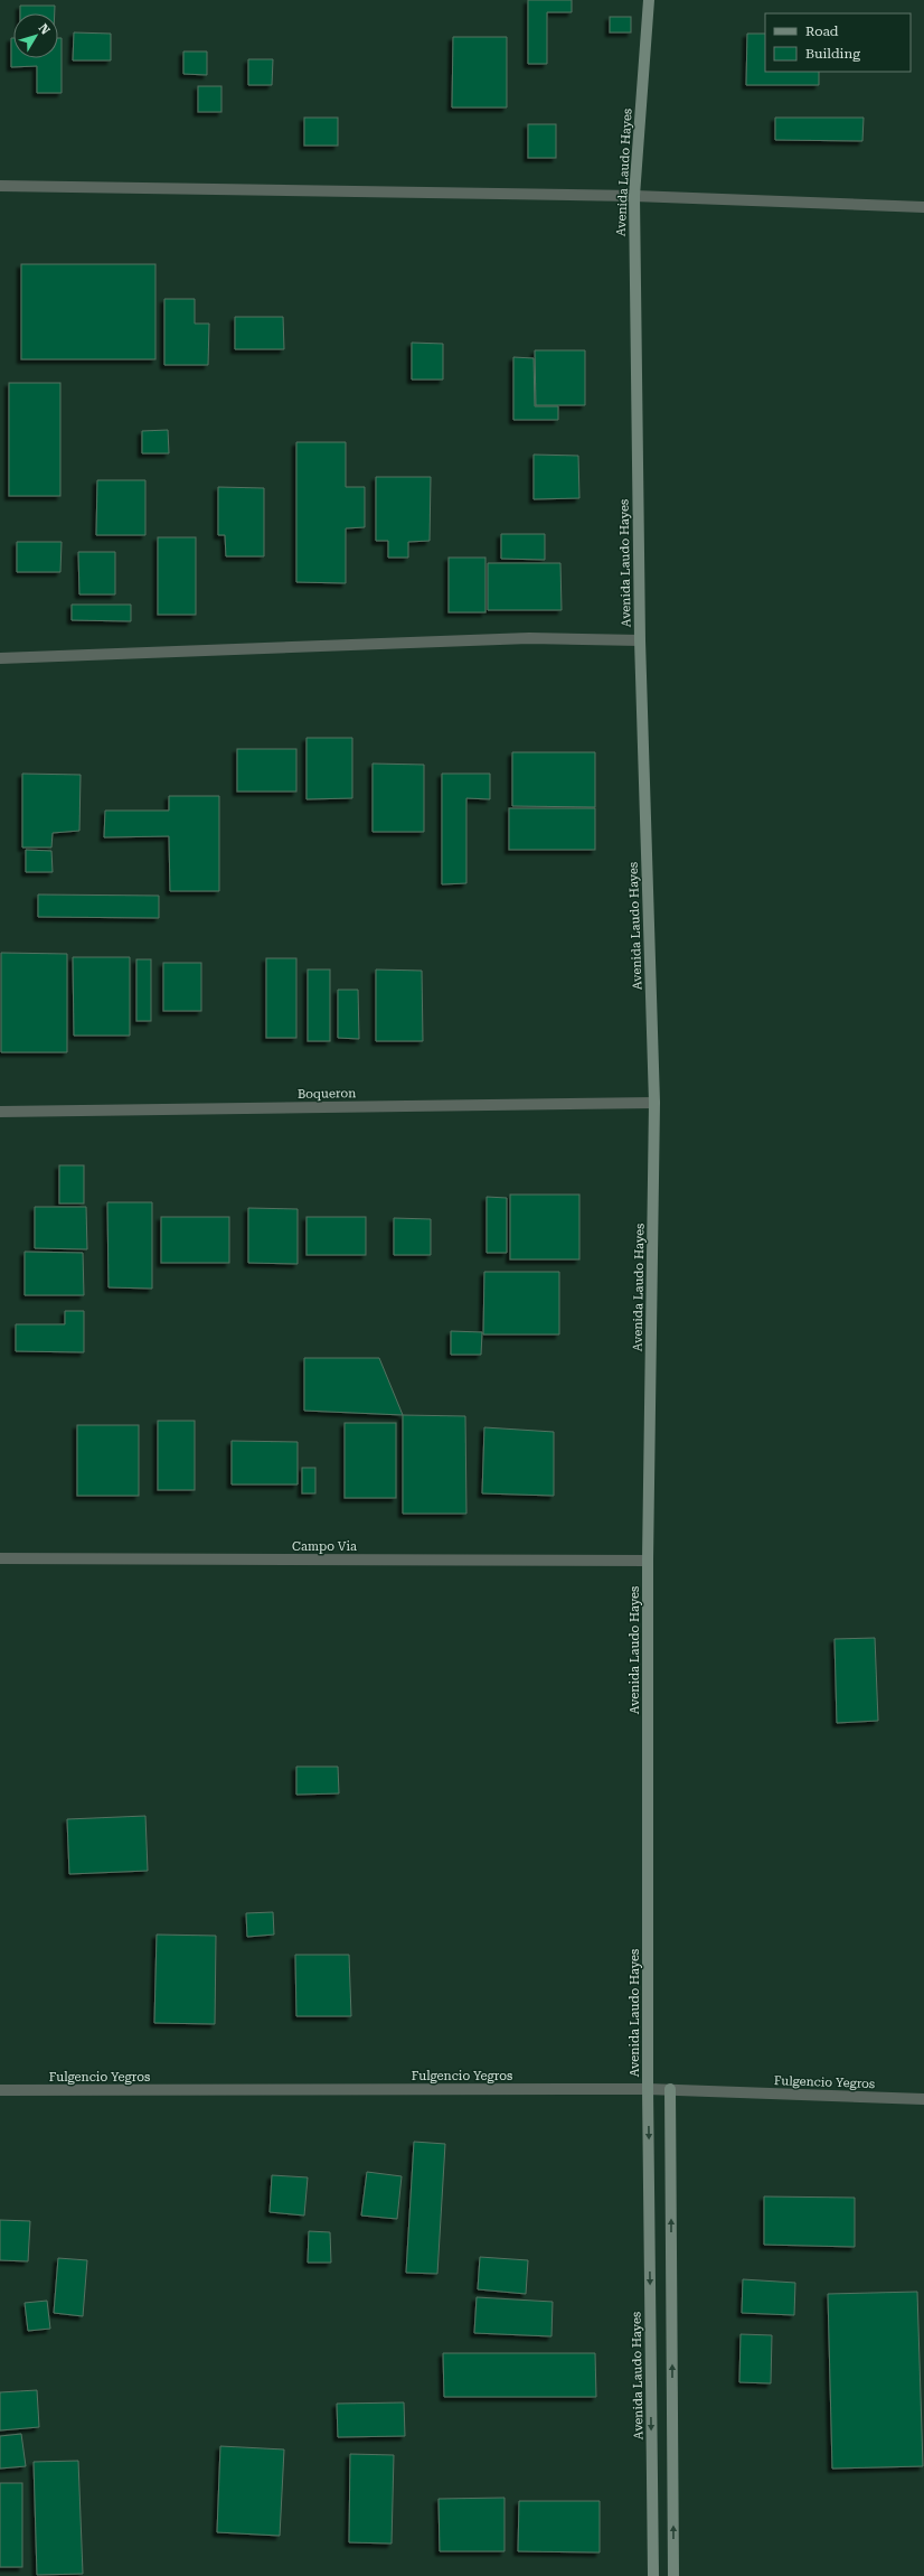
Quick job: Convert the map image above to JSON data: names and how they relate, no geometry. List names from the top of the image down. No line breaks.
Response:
{"streets":{"street":["Avenida Laudo Hayes","Boqueron","Campo Via","Fulgencio Yegros"]},"crossings":[["Avenida Laudo Hayes","Boqueron"],["Avenida Laudo Hayes","Campo Via"],["Avenida Laudo Hayes","Fulgencio Yegros"]],"legend":["Road","Building"],"north":"top right"}
